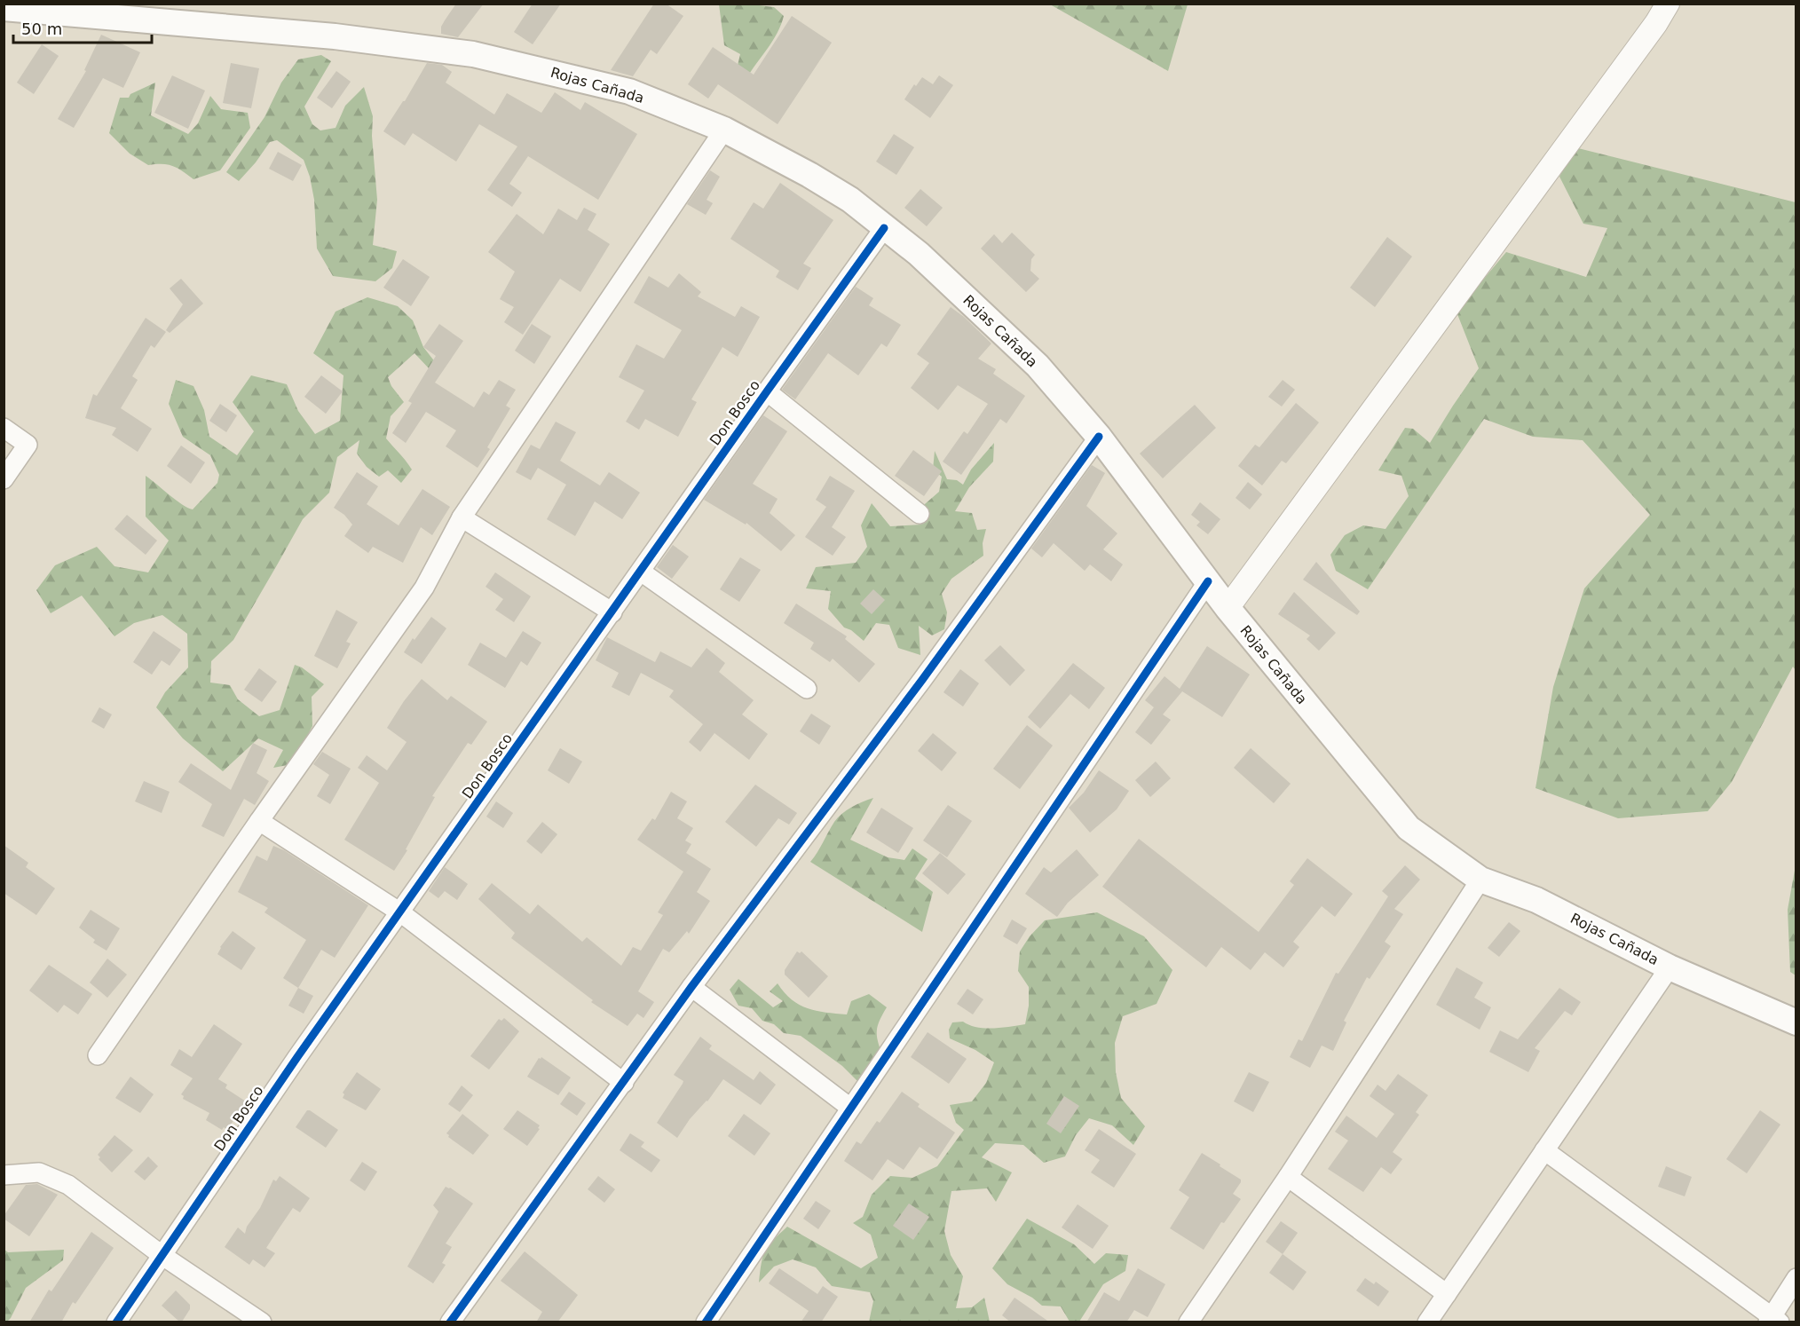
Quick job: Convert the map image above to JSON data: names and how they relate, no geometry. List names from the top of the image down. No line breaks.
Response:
{"streets":{"main road":["Rojas Cañada"],"street":["Don Bosco"]},"crossings":[["Rojas Cañada","Don Bosco"]],"scale_bar":"50 m"}
